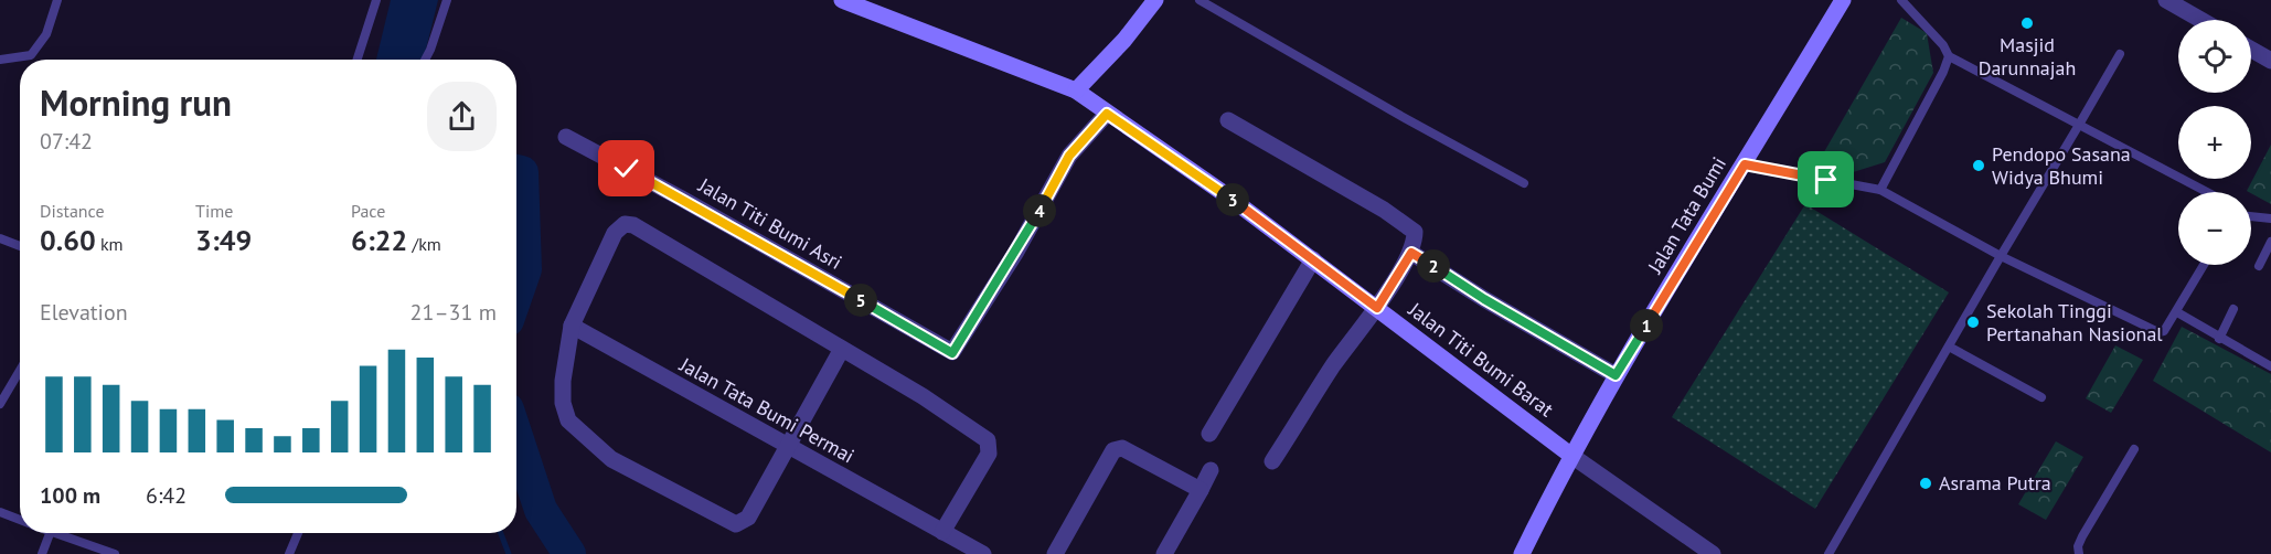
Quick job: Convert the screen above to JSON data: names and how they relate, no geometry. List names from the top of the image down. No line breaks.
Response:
{"streets":{"street":["Jalan Tata Bumi","Jalan Titi Bumi Asri","Jalan Titi Bumi Barat","Jalan Tata Bumi Permai"]},"crossings":[["Jalan Tata Bumi","Jalan Titi Bumi Barat"],["Jalan Titi Bumi Asri","Jalan Titi Bumi Barat"]],"places":["Masjid Darunnajah","Pendopo Sasana Widya Bhumi","Sekolah Tinggi Pertanahan Nasional","Asrama Putra"],"page":{"map_buttons":["+","−"],"heading":["Morning run","07:42"],"stats":[["Distance","0.60 km"],["Time","3:49"],["Pace","6:22 /km"]],"pins":["3","4","2","5","1"],"chart":["Elevation","21–31 m"],"list":[{"name":"100 m","note":"6:42"}]}}
